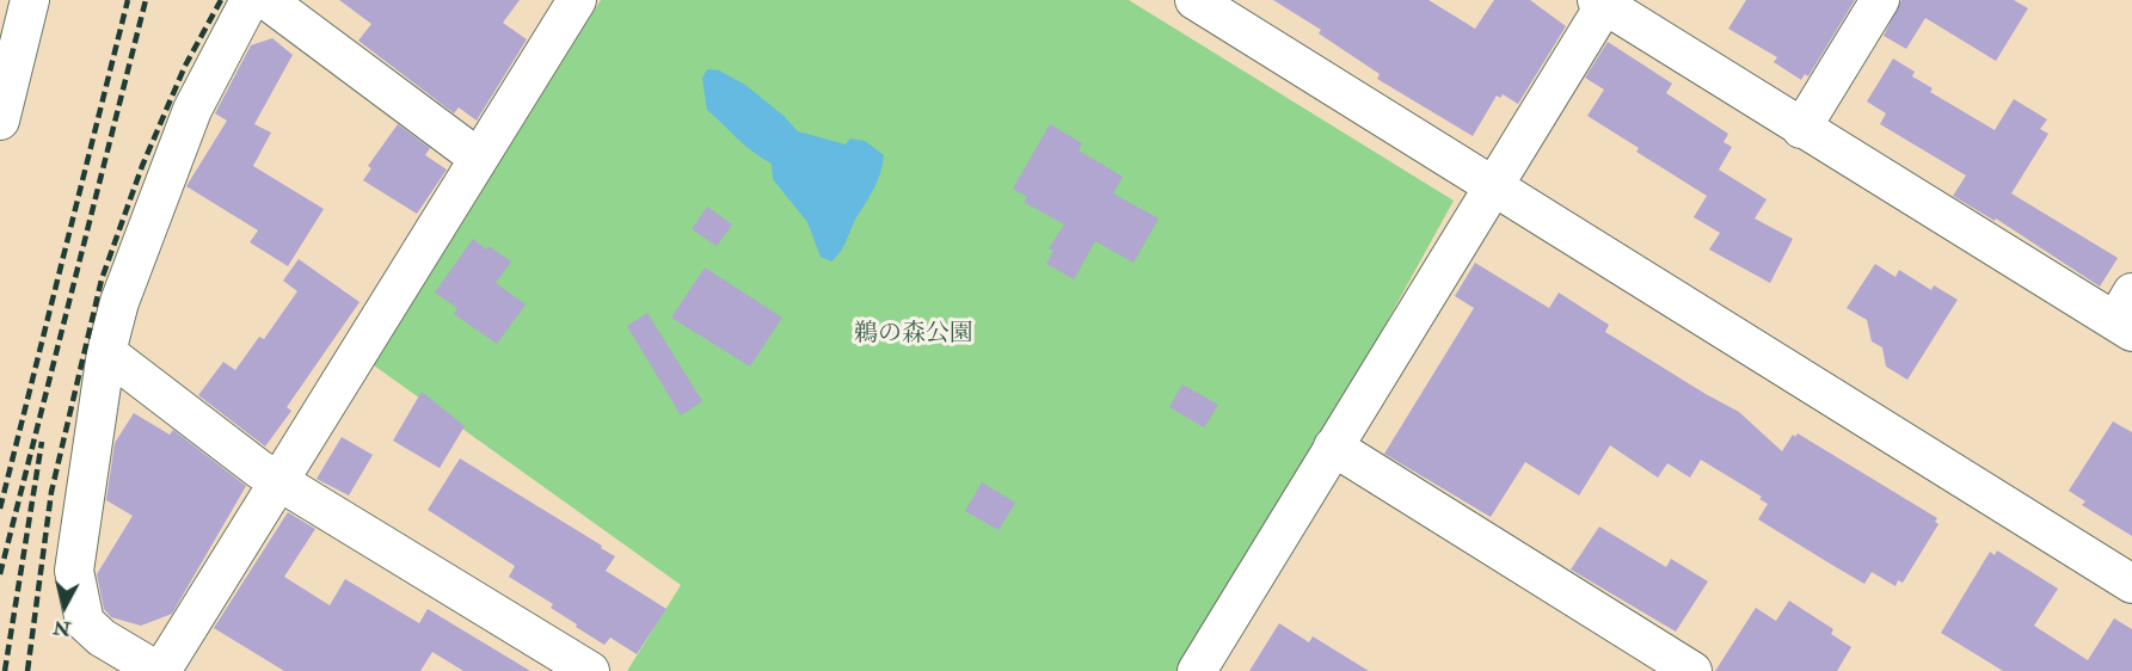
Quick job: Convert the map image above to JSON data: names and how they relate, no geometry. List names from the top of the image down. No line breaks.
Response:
{"parks":["鵜の森公園"],"north":"bottom"}
